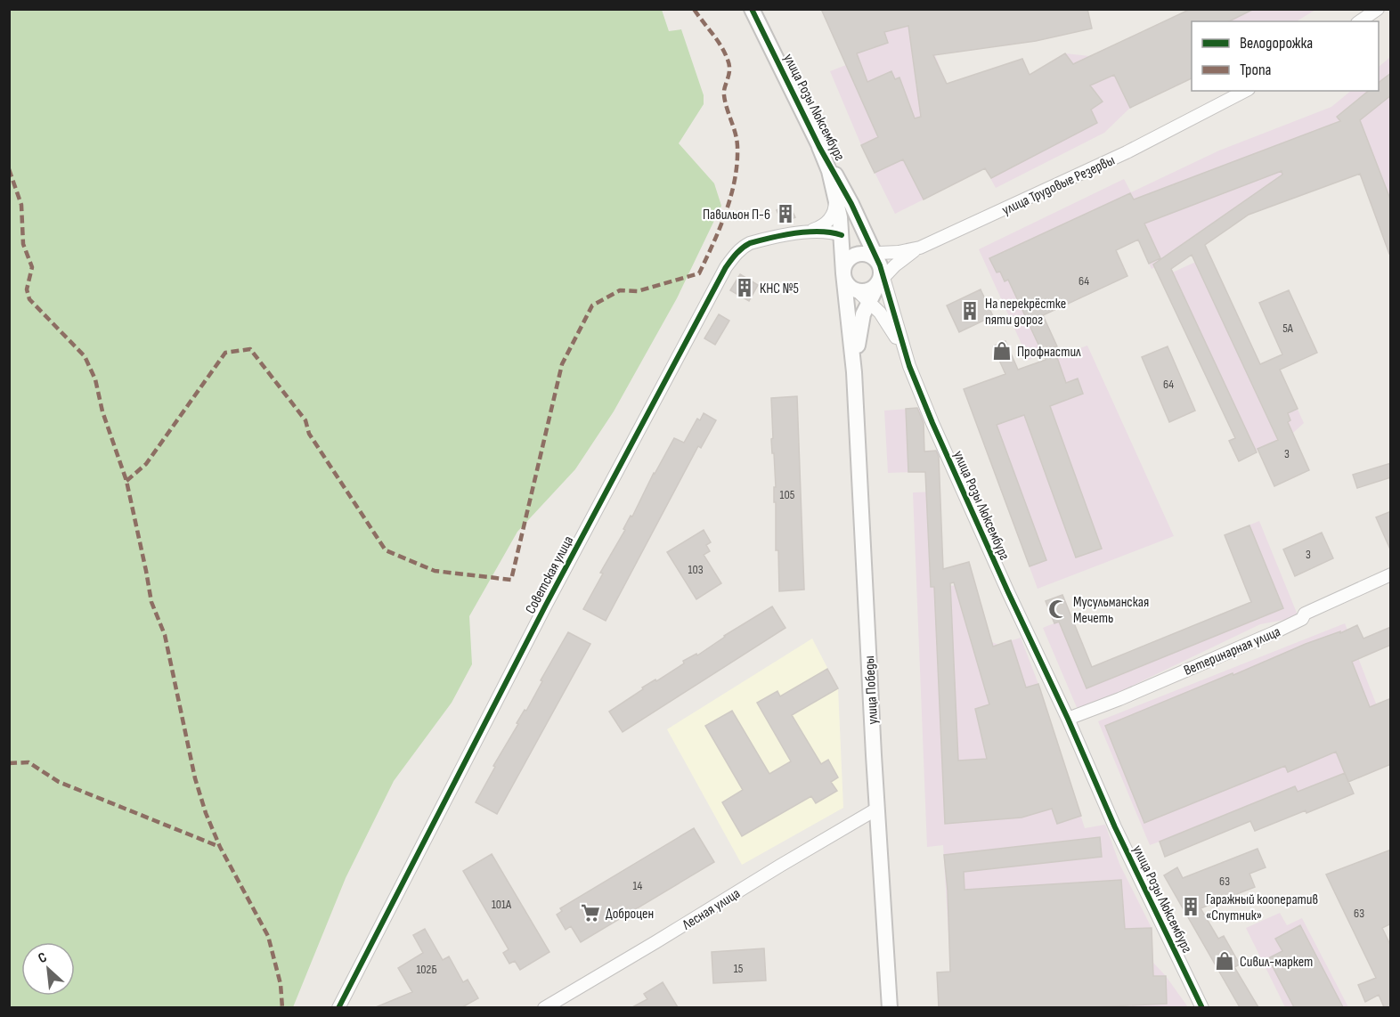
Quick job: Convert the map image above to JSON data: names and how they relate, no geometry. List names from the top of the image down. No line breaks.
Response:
{"streets":{"street":["улица Розы Люксембург","улица Трудовые Резервы","Советская улица","Ветеринарная улица","улица Победы","Лесная улица"]},"crossings":[["улица Розы Люксембург","улица Трудовые Резервы"],["улица Розы Люксембург","Советская улица"],["улица Розы Люксембург","Ветеринарная улица"],["улица Розы Люксембург","улица Победы"],["улица Победы","Лесная улица"]],"places":{"building":["Павильон П-6","КНС №5","На перекрёстке пяти дорог","Гаражный кооператив «Спутник»"],"shop":["Профнастил","Сивил-маркет"],"mosque":["Мусульманская Мечеть"],"supermarket":["Доброцен"]},"house_numbers":["64","5А","64","3","105","3","103","63","14","101А","63","15","102Б"],"legend":["Велодорожка","Тропа"],"north":"top left"}
